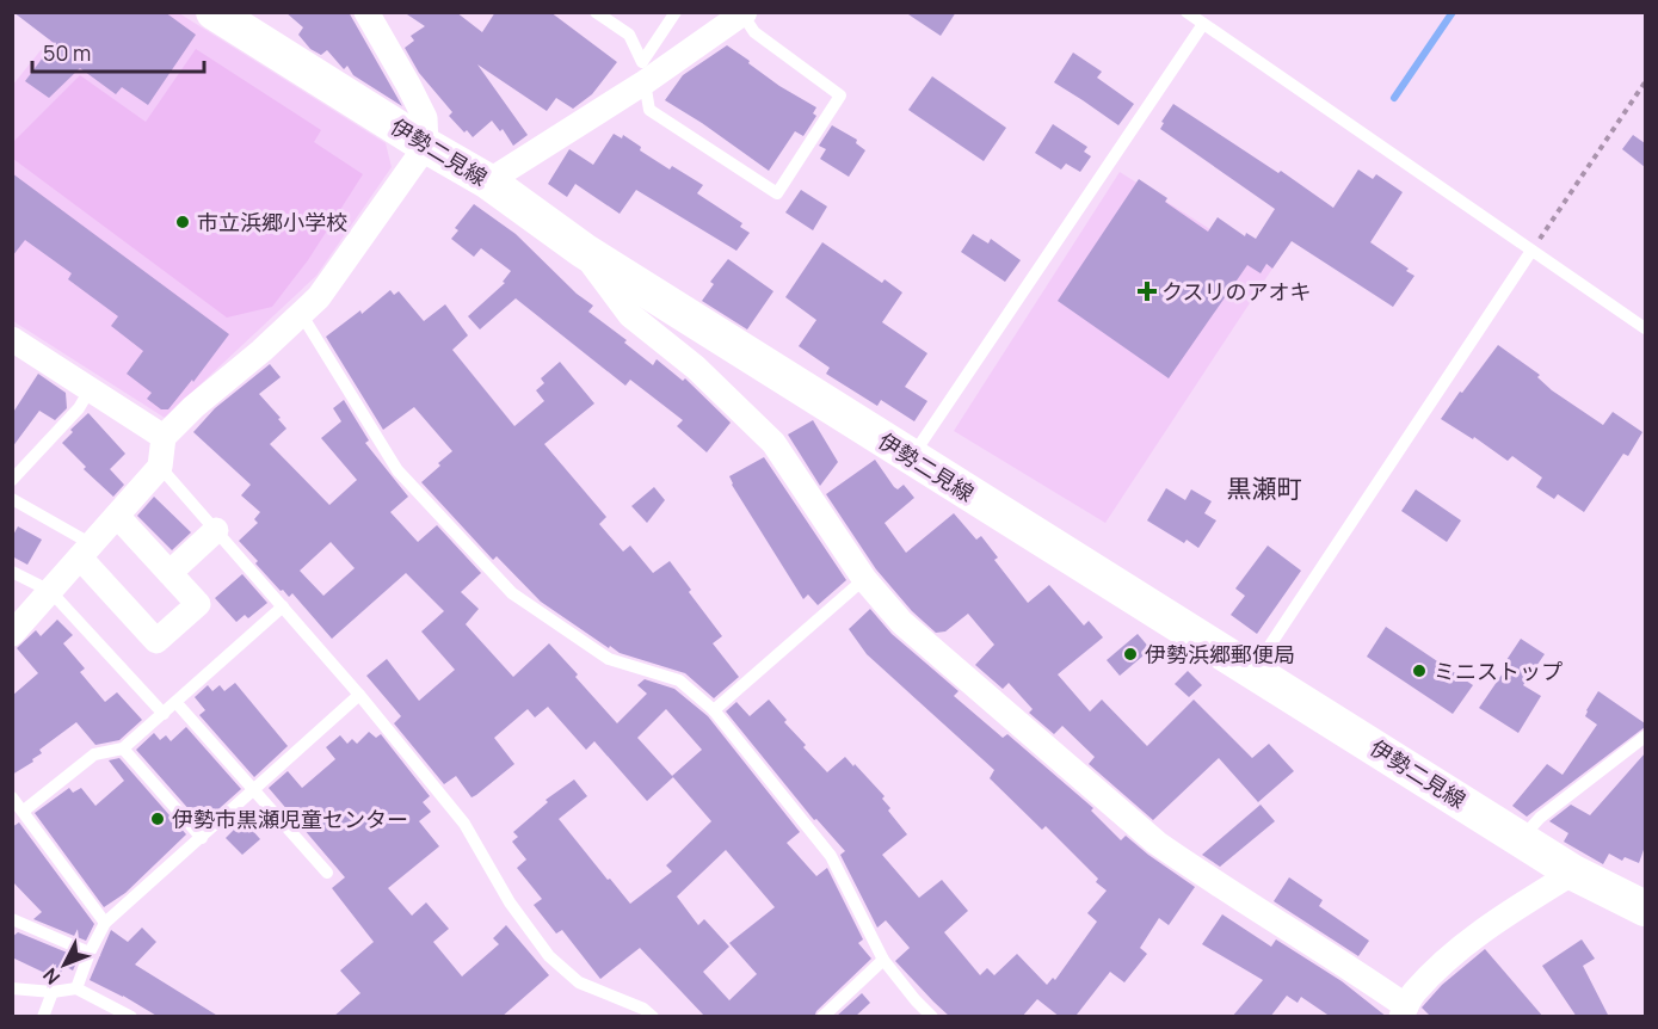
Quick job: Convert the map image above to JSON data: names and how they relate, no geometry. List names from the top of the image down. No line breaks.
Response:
{"streets":{"main road":["伊勢二見線"]},"districts":["黒瀬町"],"places":{"other":["市立浜郷小学校","伊勢浜郷郵便局","ミニストップ","伊勢市黒瀬児童センター"],"health":["クスリのアオキ"]},"scale_bar":"50 m","north":"bottom left"}
